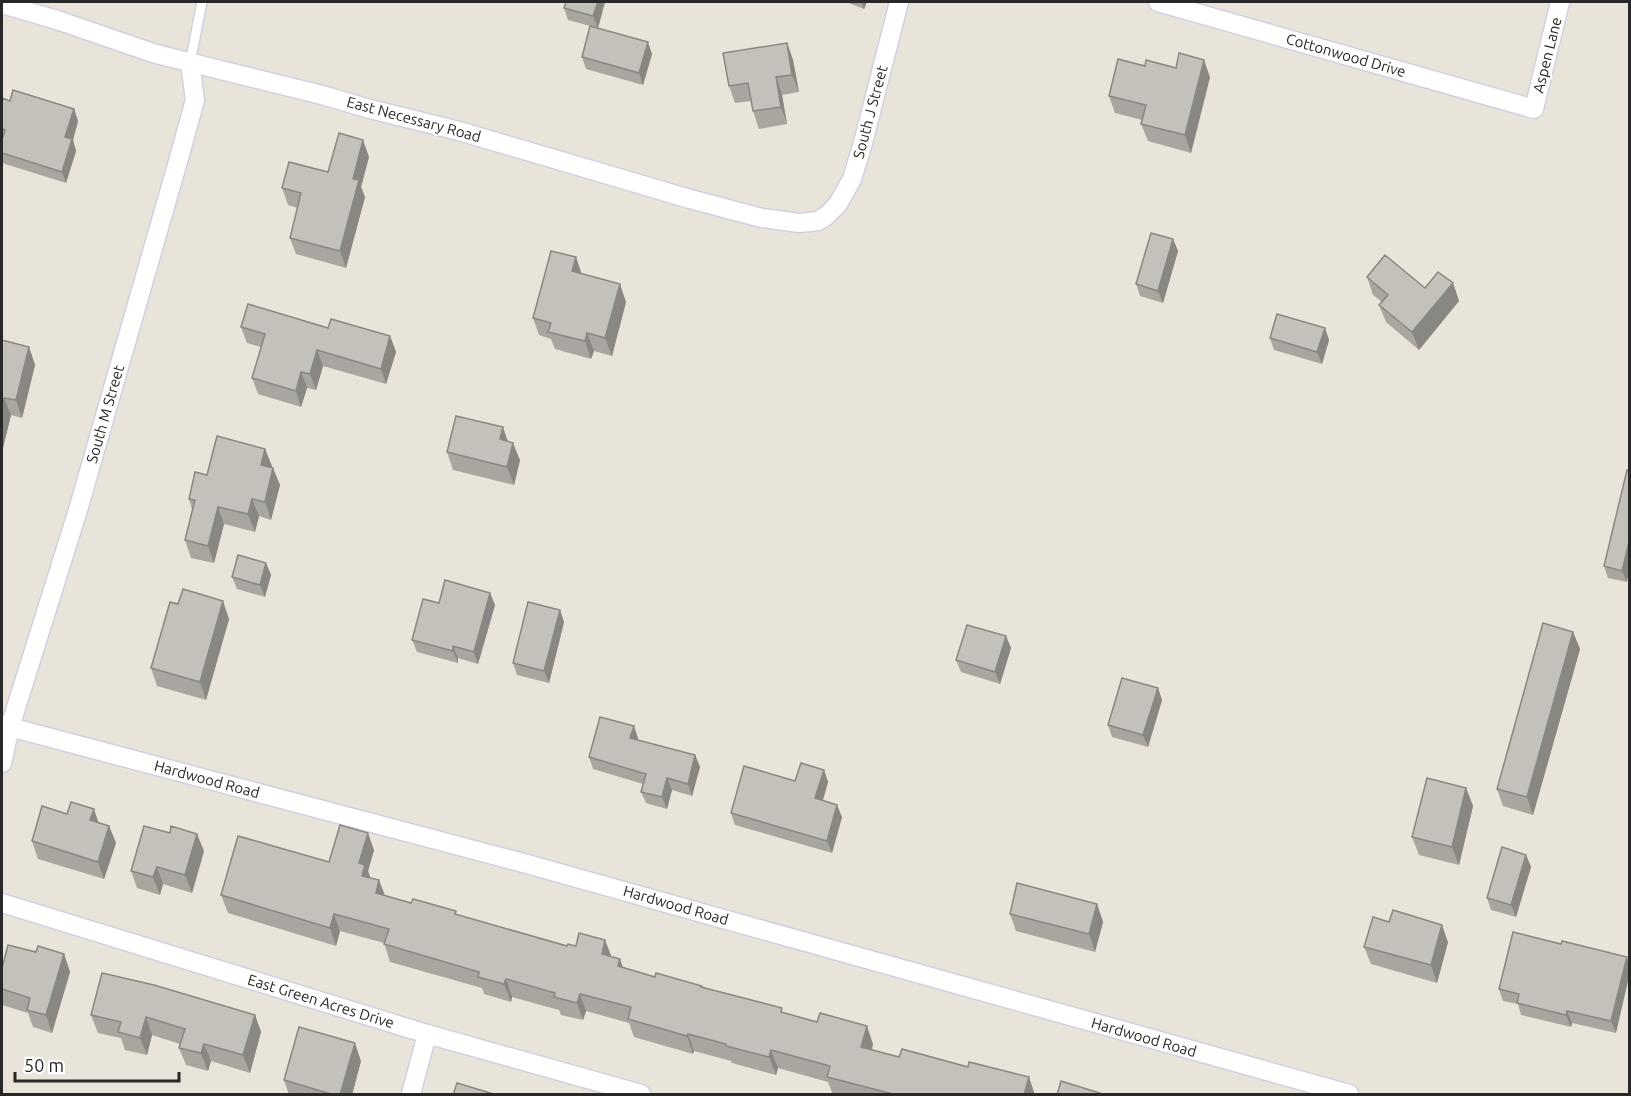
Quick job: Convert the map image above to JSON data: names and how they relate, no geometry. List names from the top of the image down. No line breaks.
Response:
{"streets":{"street":["Cottonwood Drive","Aspen Lane","South J Street","East Necessary Road","South M Street","Hardwood Road","East Green Acres Drive"]},"crossings":[["Cottonwood Drive","Aspen Lane"],["South J Street","East Necessary Road"],["East Necessary Road","South M Street"],["South M Street","Hardwood Road"]],"scale_bar":"50 m"}
